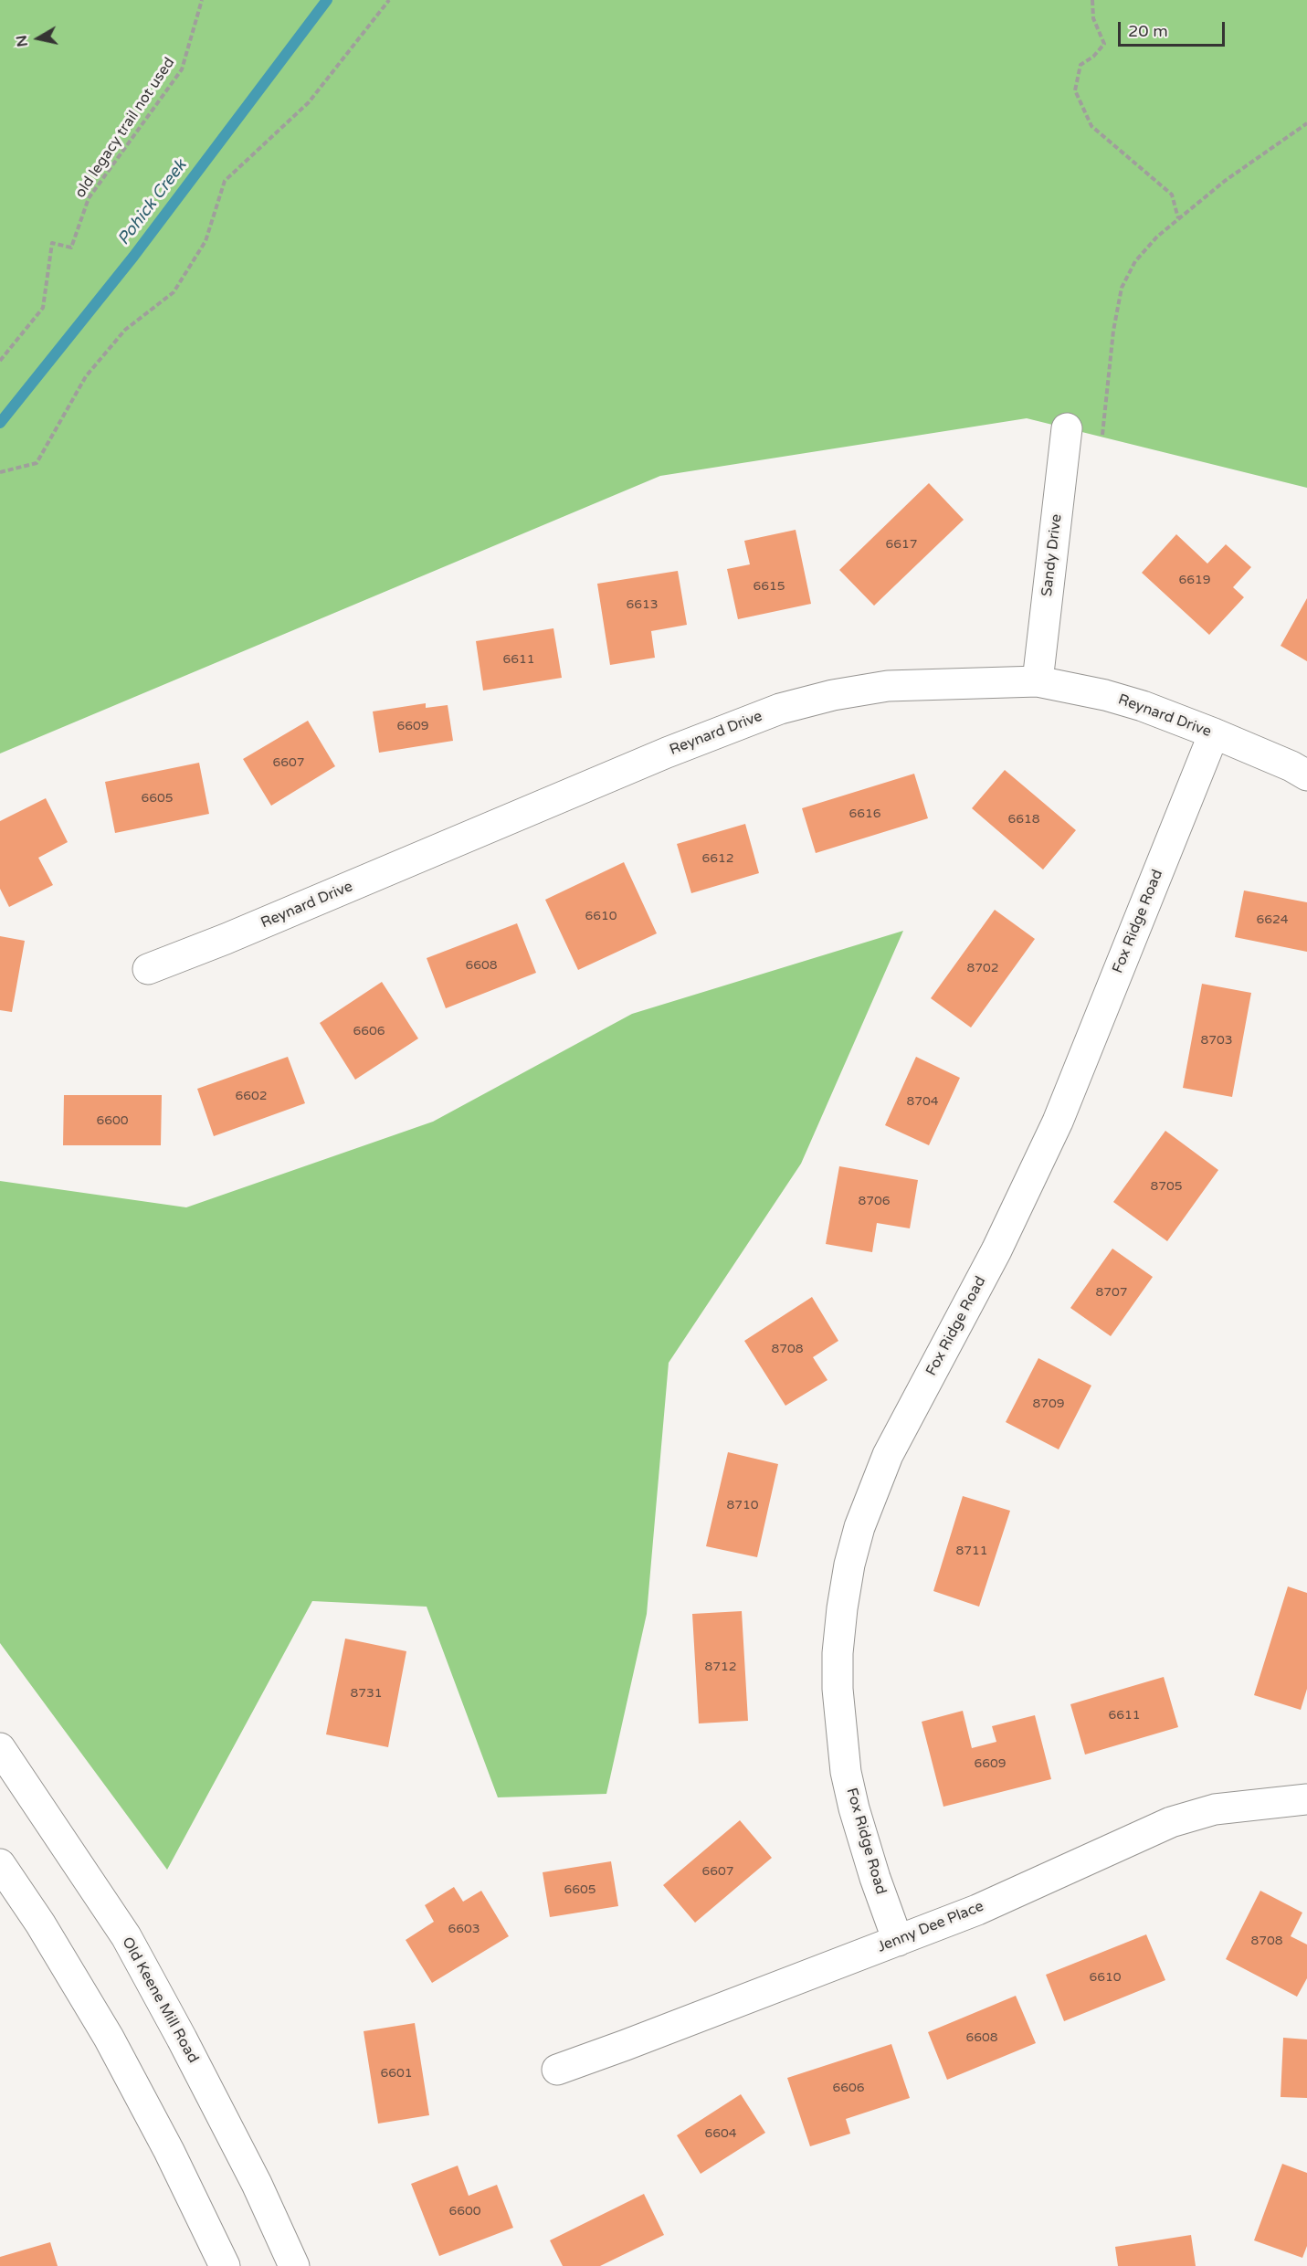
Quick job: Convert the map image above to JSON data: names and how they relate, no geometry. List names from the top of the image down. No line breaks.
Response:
{"streets":{"street":["Sandy Drive","Reynard Drive","Fox Ridge Road","Jenny Dee Place","Old Keene Mill Road"],"path":["old legacy trail not used"]},"crossings":[["Sandy Drive","Reynard Drive"],["Reynard Drive","Fox Ridge Road"],["Fox Ridge Road","Jenny Dee Place"]],"water":["Pohick Creek"],"house_numbers":["6617","6619","6615","6613","6611","6609","6607","6605","6616","6618","6612","6610","6624","6608","8702","6606","8703","6602","8704","6600","8705","8706","8707","8708","8709","8710","8711","8712","8731","6611","6609","6607","6605","6603","8708","6610","6608","6601","6606","6604","6600"],"scale_bar":"20 m","north":"left"}
